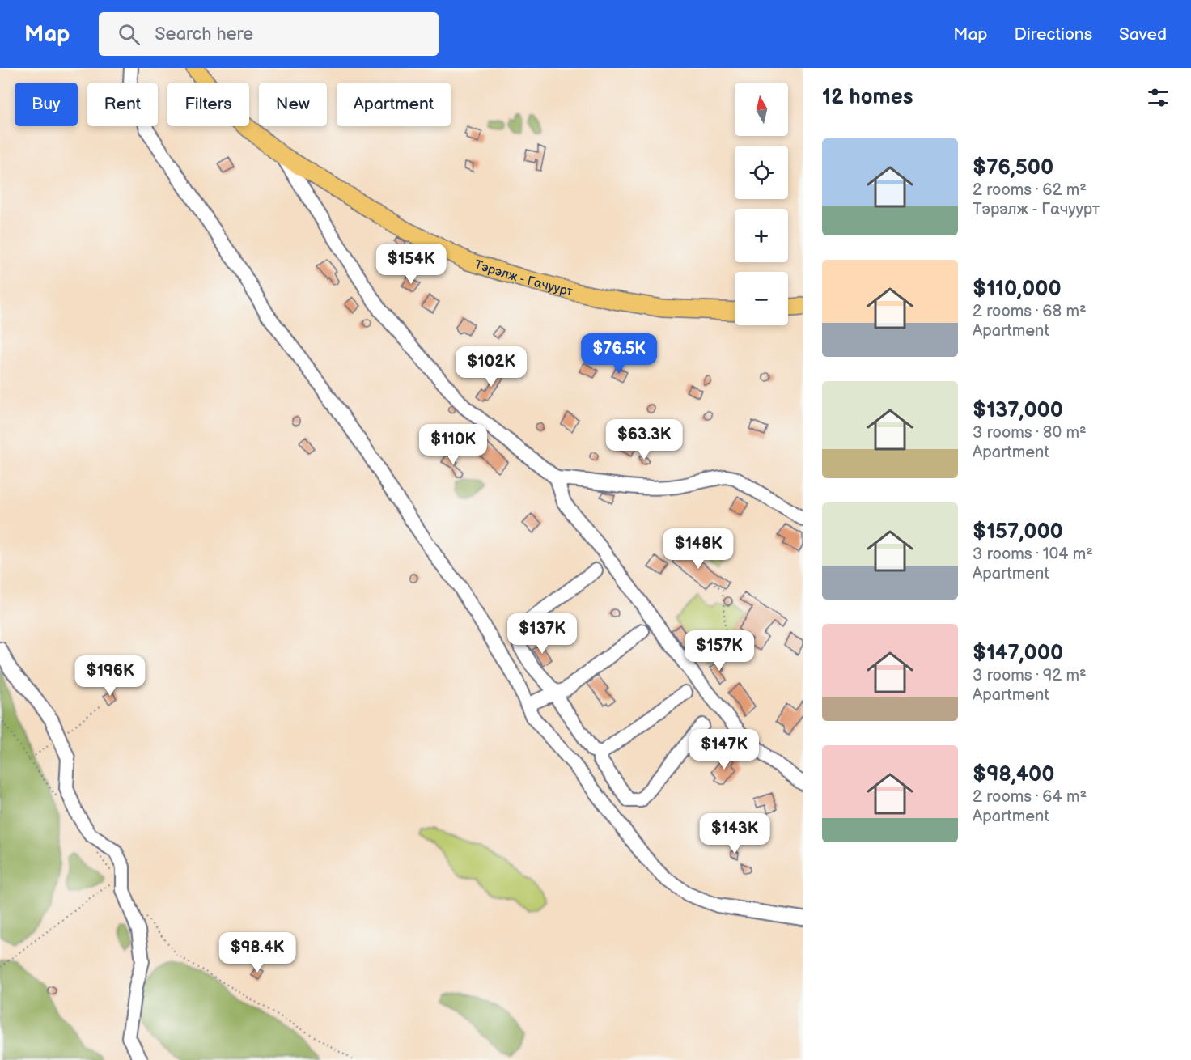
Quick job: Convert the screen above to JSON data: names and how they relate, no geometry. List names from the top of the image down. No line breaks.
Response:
{"streets":{"main road":["Тэрэлж - Гачуурт"]},"north":"top","page":{"header":"Map","search":"Search here","nav":["Map","Directions","Saved"],"heading":"12 homes","map_buttons":["+","−"],"chip":["Buy","Rent","Filters","New","Apartment"],"list":[{"name":"$76,500","note":"2 rooms · 62 m² · Тэрэлж - Гачуурт"},{"name":"$110,000","note":"2 rooms · 68 m² · Apartment"},{"name":"$137,000","note":"3 rooms · 80 m² · Apartment"},{"name":"$157,000","note":"3 rooms · 104 m² · Apartment"},{"name":"$147,000","note":"3 rooms · 92 m² · Apartment"},{"name":"$98,400","note":"2 rooms · 64 m² · Apartment"}],"price":["$154K","$76.5K","$102K","$63.3K","$110K","$148K","$137K","$157K","$196K","$147K","$143K","$98.4K"]}}
